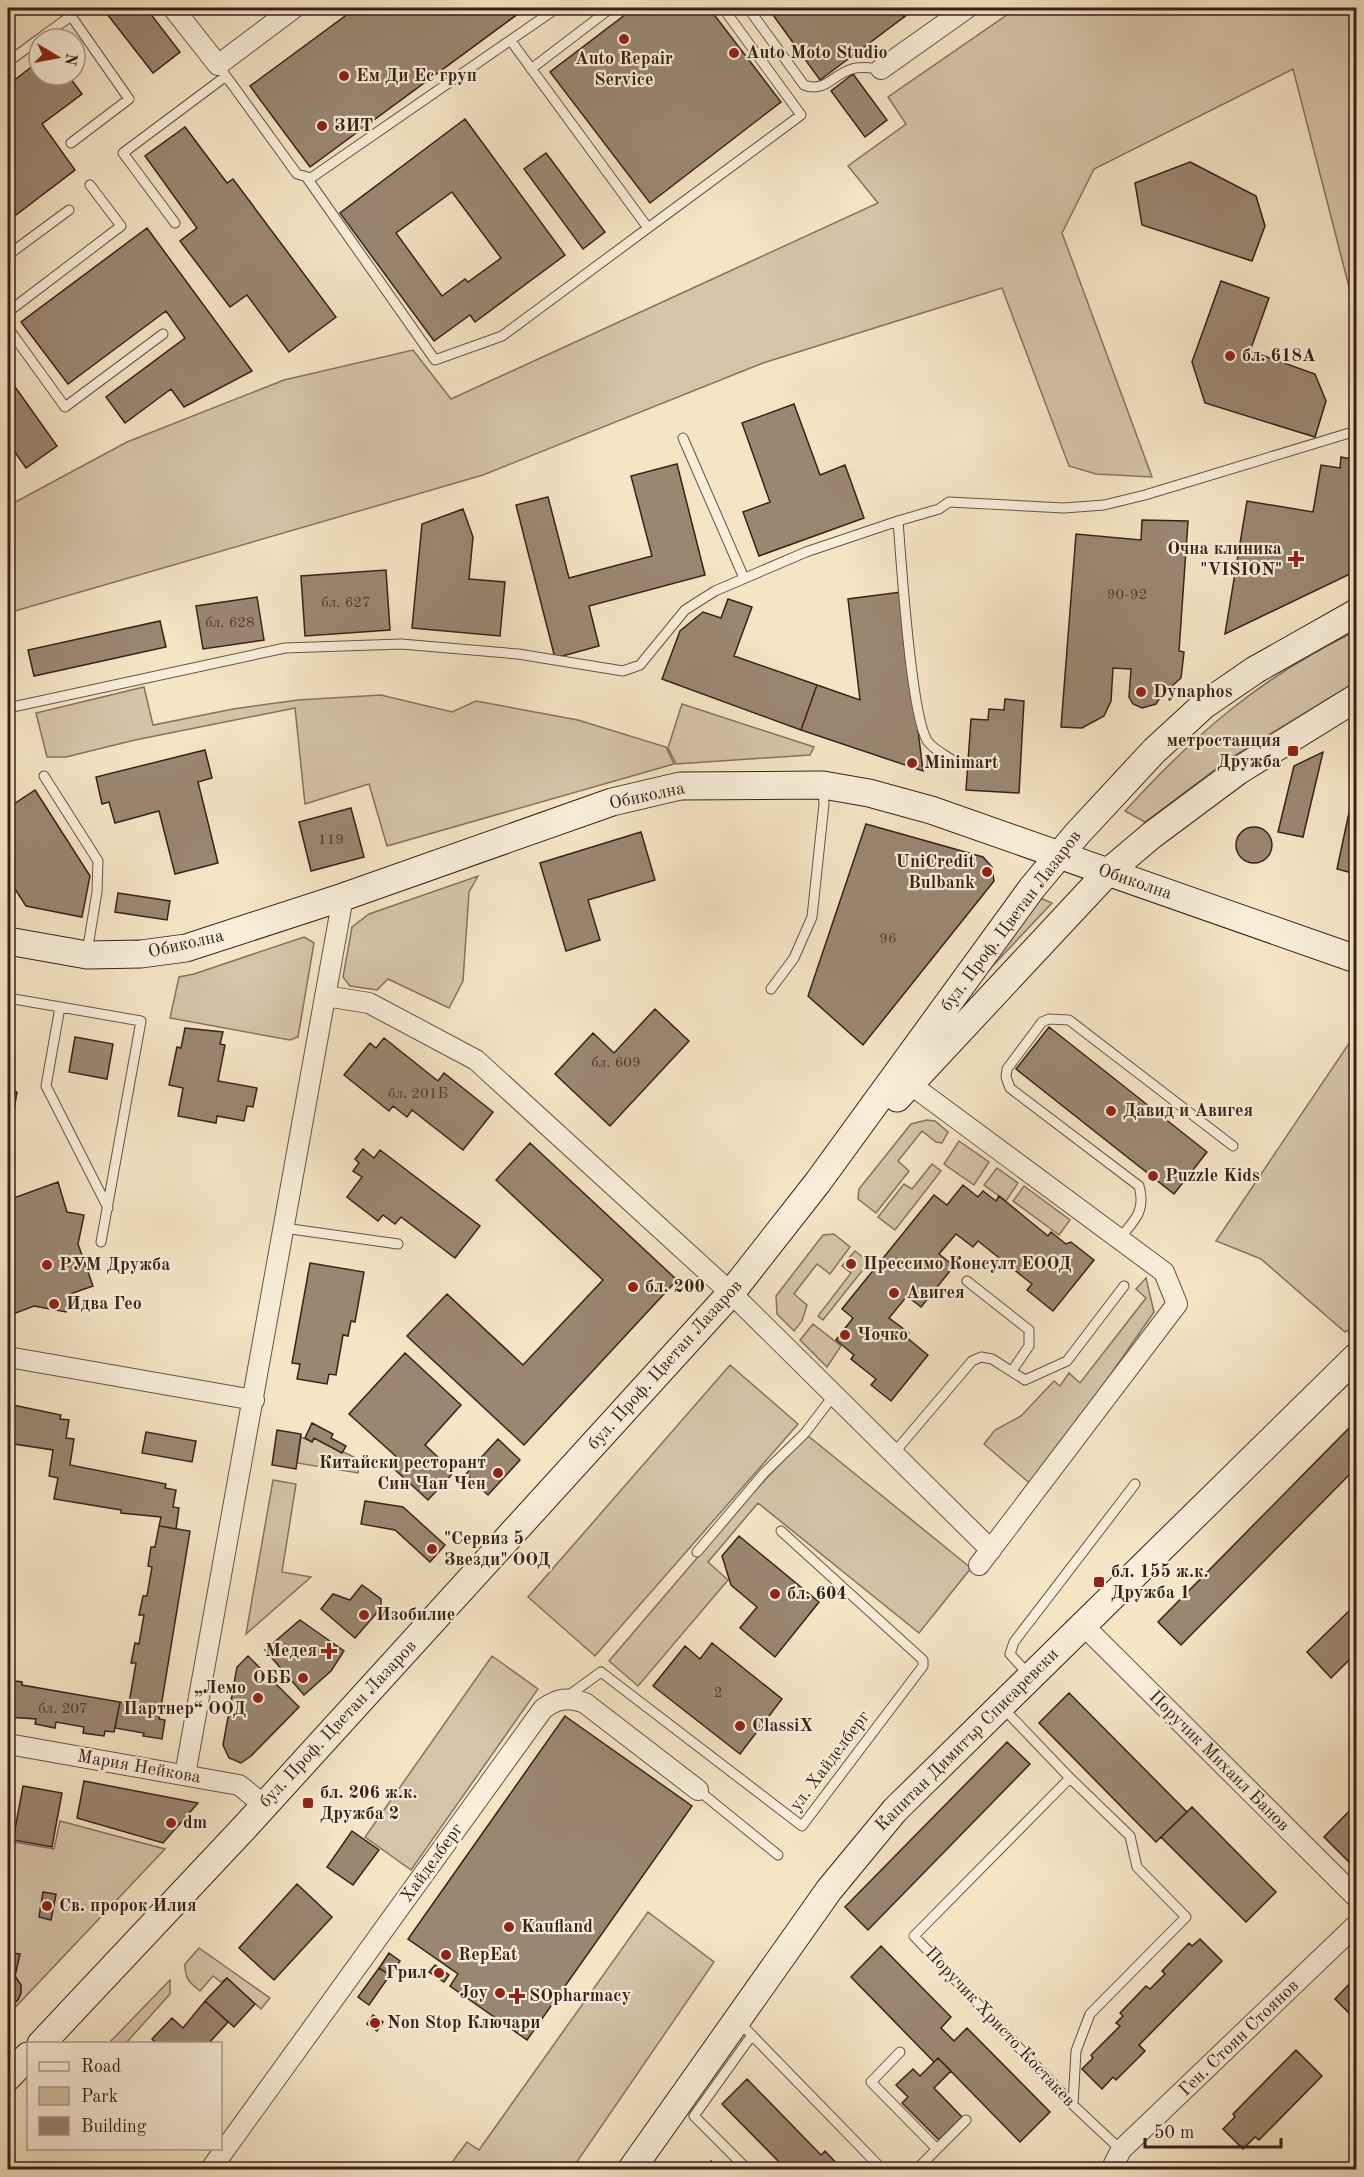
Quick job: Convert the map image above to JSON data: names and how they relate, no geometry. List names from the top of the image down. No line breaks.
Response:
{"streets":{"main road":["Обиколна","бул. Проф. Цветан Лазаров","Капитан Димитър Списаревски"],"street":["Поручик Михаил Банов","Мария Нейкова","Хайделберг","Ген. Стоян Стоянов"],"lane":["ул. Хайделберг","Поручик Христо Костакев"]},"crossings":[["Обиколна","бул. Проф. Цветан Лазаров"],["бул. Проф. Цветан Лазаров","Мария Нейкова"],["Капитан Димитър Списаревски","Поручик Михаил Банов"],["ул. Хайделберг","Хайделберг"],["Поручик Христо Костакев","Ген. Стоян Стоянов"]],"places":{"other":["Auto Repair Service","Auto Moto Studio","Ем Ди Ес груп","ЗИТ","бл. 618А","Dynaphos","Minimart","UniCredit Bulbank","Давид и Авигея","Puzzle Kids","Прессимо Консулт ЕООД","РУМ Дружба","бл. 200","Авигея","Идва Гео","Чочко","Китайски ресторант Син Чан Чен","\"Сервиз 5 Звезди\" ООД","бл. 604","Изобилие","ОББ","„Лемо Партнер“ ООД","ClassiX","dm","Св. пророк Илия","Kaufland","RepEat","Грил","Joy","Non Stop Ключари"],"health":["Очна клиника \"VISION\"","Медея","SOpharmacy"],"transit":["метростанция Дружба","бл. 155 ж.к. Дружба 1","бл. 206 ж.к. Дружба 2"]},"house_numbers":["90-92","бл. 627","бл. 628","119","96","бл. 609","бл. 201Б","2","бл. 207"],"legend":["Road","Park","Building"],"scale_bar":"50 m","north":"right"}
